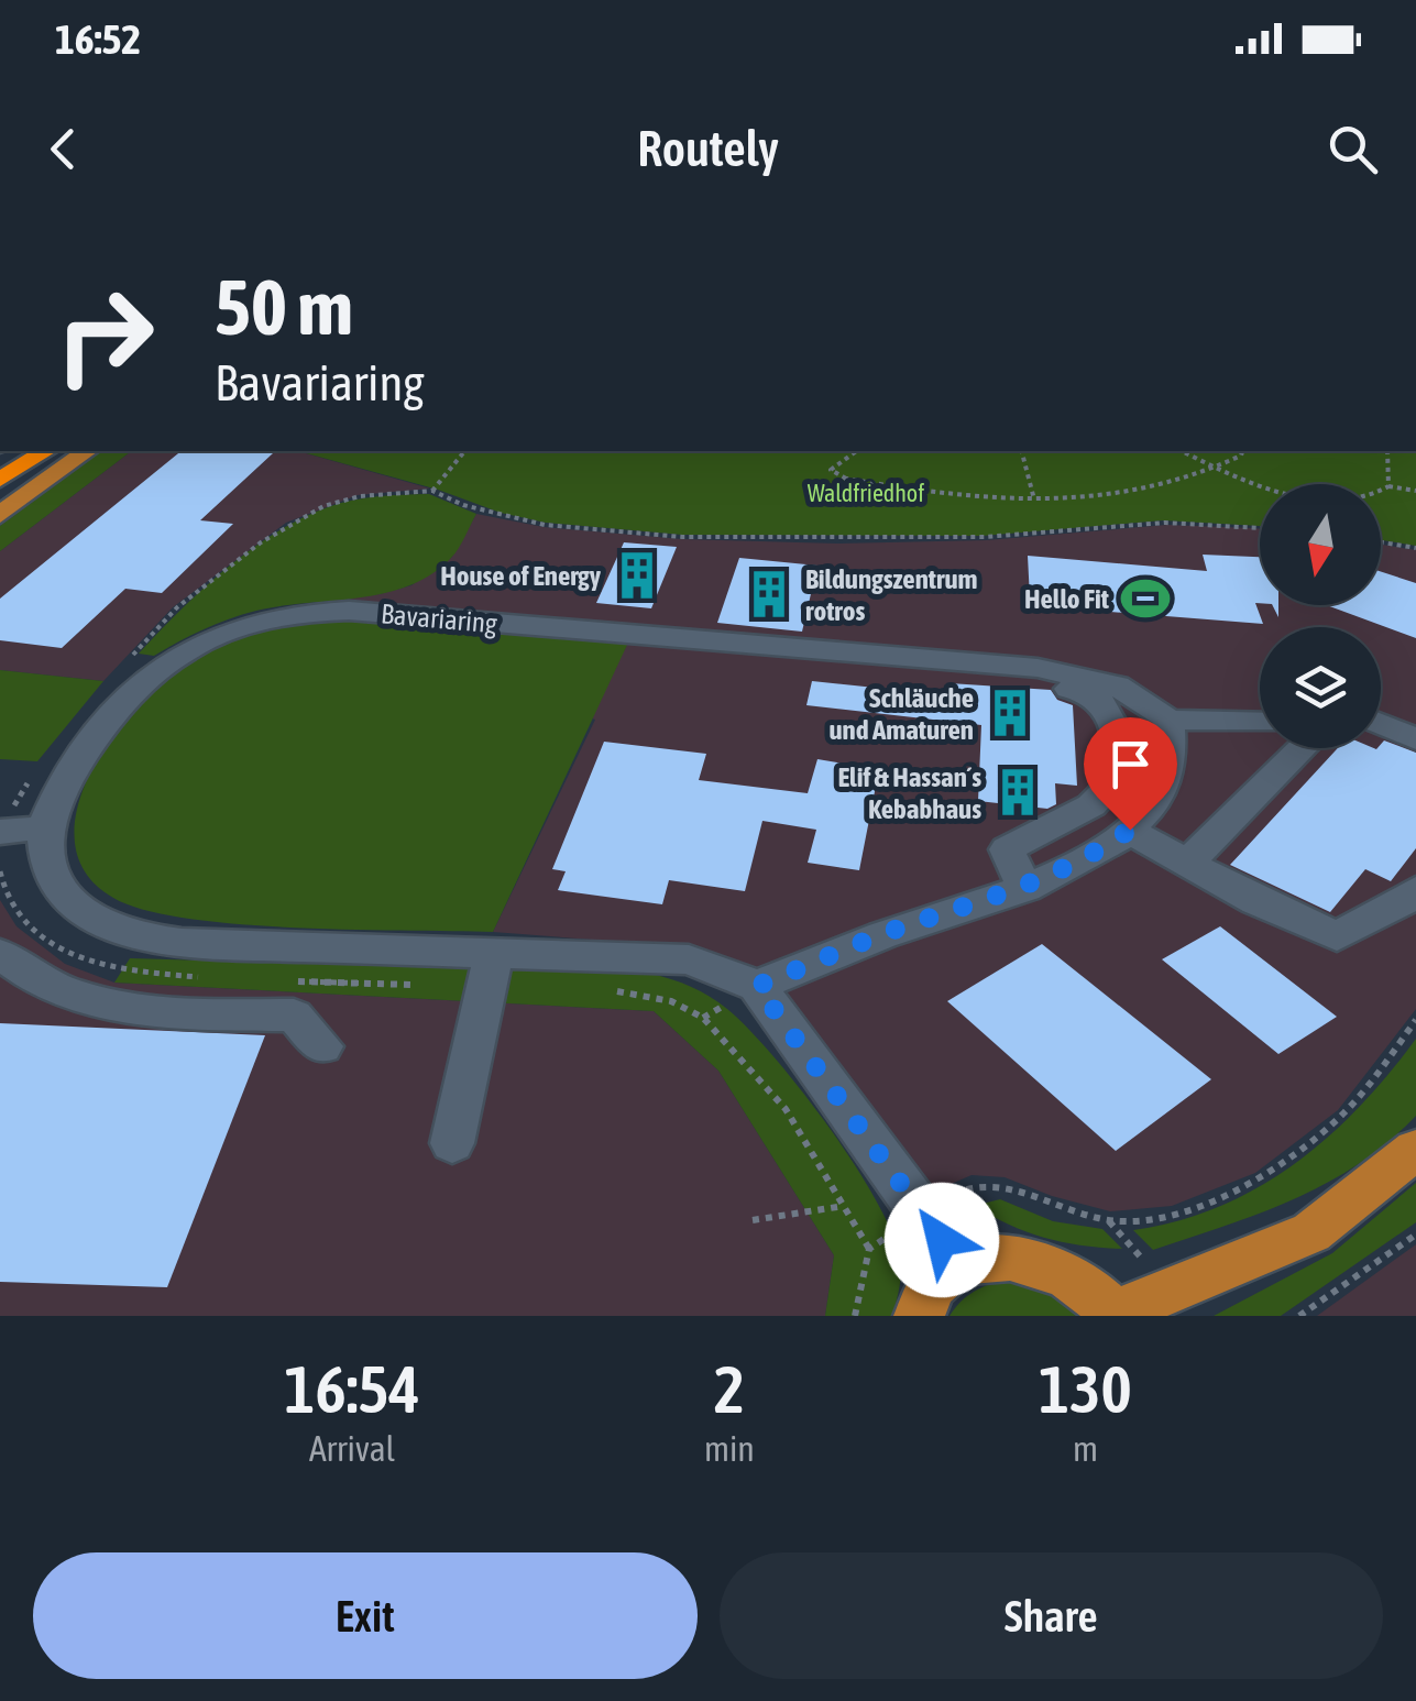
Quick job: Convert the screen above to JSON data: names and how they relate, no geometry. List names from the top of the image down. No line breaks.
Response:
{"streets":{"street":["Bavariaring"]},"parks":["Waldfriedhof"],"places":{"building":["House of Energy","Bildungszentrum rotros","Schläuche und Amaturen","Elif & Hassan´s Kebabhaus"],"sports":["Hello Fit"]},"north":"bottom","page":{"status":"16:52","header":"Routely","turn":["50 m","Bavariaring"],"eta":["16:54","Arrival","2","min","130","m"],"buttons":["Exit","Share"]}}
